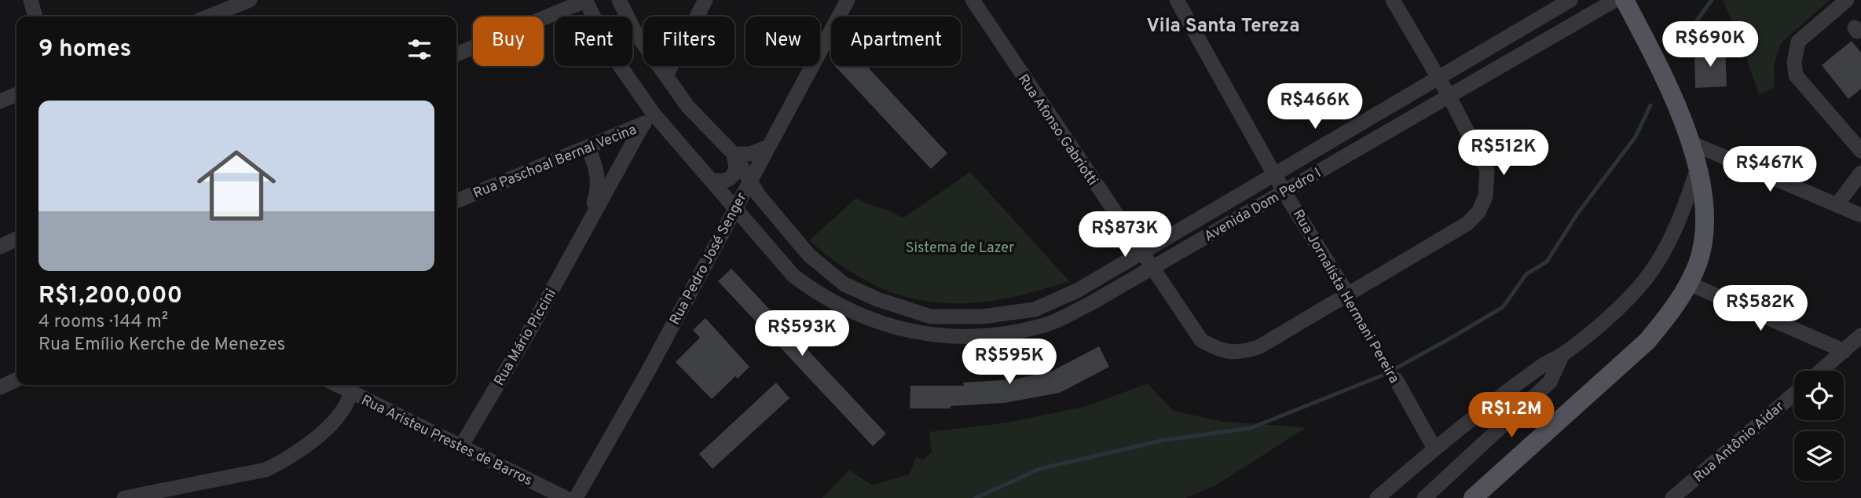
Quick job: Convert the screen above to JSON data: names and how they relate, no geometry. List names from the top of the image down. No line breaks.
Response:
{"streets":{"street":["Rua Afonso Gabriotti","Rua Paschoal Bernal Vecina","Avenida Dom Pedro I","Rua Pedro José Senger","Rua Jornalista Hermani Pereira","Rua Mário Piccini","Rua Aristeu Prestes de Barros","Rua Antônio Aidar"]},"crossings":[["Rua Afonso Gabriotti","Avenida Dom Pedro I"],["Rua Afonso Gabriotti","Rua Jornalista Hermani Pereira"],["Rua Paschoal Bernal Vecina","Avenida Dom Pedro I"],["Rua Paschoal Bernal Vecina","Rua Mário Piccini"],["Avenida Dom Pedro I","Rua Pedro José Senger"],["Avenida Dom Pedro I","Rua Jornalista Hermani Pereira"],["Rua Mário Piccini","Rua Aristeu Prestes de Barros"]],"districts":["Vila Santa Tereza"],"parks":["Sistema de Lazer"],"page":{"chip":["Buy","Rent","Filters","New","Apartment"],"heading":"9 homes","price":["R$690K","R$466K","R$512K","R$467K","R$873K","R$582K","R$593K","R$595K","R$1.2M"],"list":[{"name":"R$1,200,000","note":"4 rooms · 144 m² · Rua Emílio Kerche de Menezes"}]}}
